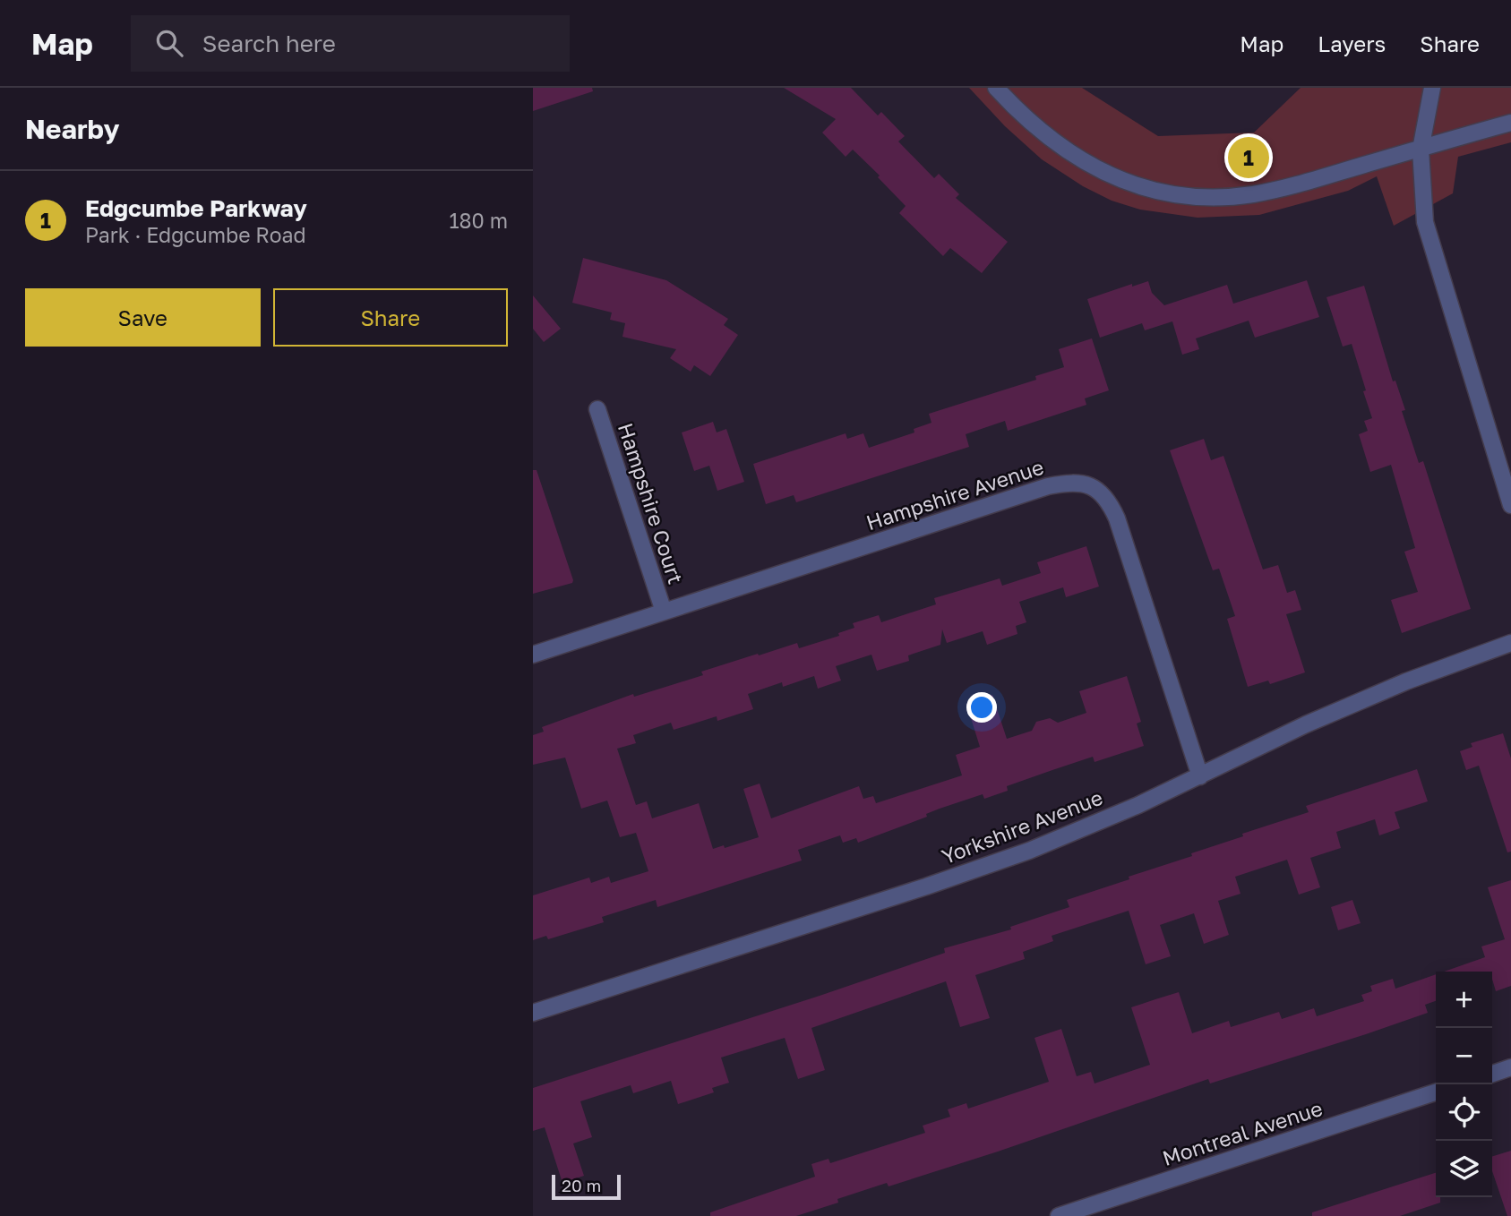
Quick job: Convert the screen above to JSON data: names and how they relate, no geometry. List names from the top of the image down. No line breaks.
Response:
{"streets":{"street":["Hampshire Avenue","Hampshire Court","Yorkshire Avenue","Montreal Avenue"]},"crossings":[["Hampshire Avenue","Hampshire Court"],["Hampshire Avenue","Yorkshire Avenue"]],"scale_bar":"20 m","page":{"header":"Map","search":"Search here","nav":["Map","Layers","Share"],"heading":"Nearby","pins":"1","list":[{"mark":"1","name":"Edgcumbe Parkway","note":"Park · Edgcumbe Road","value":"180 m"}],"buttons":["Save","Share"],"map_buttons":["+","−"],"scale":"20 m"}}
